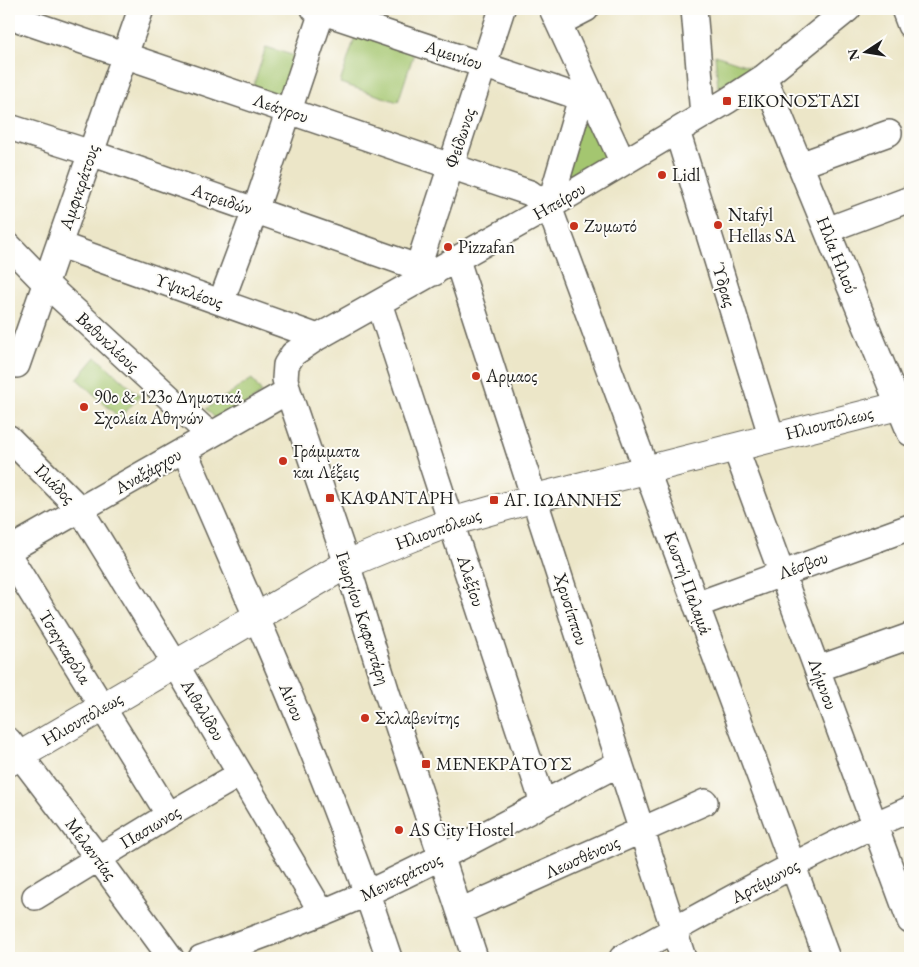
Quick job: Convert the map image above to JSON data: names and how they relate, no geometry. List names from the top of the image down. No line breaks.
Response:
{"streets":{"main road":["Ηλιουπόλεως"],"street":["Αμεινίου","Λεάγρου","Φείδωνος","Αμφικράτους","Ατρειδών","Ηπείρου","Ηλία Ηλιού","Ύδρας","Υψικλέους","Βαθυκλέους","Αναξάρχου","Ιλιάδος","Λέσβου","Αλεξίου","Κωστή Παλαμά","Χρυσίππου","Γεωργίου Καφαντάρη","Τσαγκαρόλα","Λήμνου","Αίνου","Αιθαλίδου","Πασιωνος","Μελαντίας","Λεωσθένους","Μενεκράτους","Αρτέμωνος"]},"crossings":[["Αμεινίου","Φείδωνος"],["Λεάγρου","Φείδωνος"],["Λεάγρου","Αμφικράτους"],["Λεάγρου","Ηπείρου"],["Λεάγρου","Κωστή Παλαμά"],["Φείδωνος","Ατρειδών"],["Φείδωνος","Ηπείρου"],["Αμφικράτους","Ατρειδών"],["Αμφικράτους","Υψικλέους"],["Αμφικράτους","Βαθυκλέους"],["Ατρειδών","Ηπείρου"],["Ηπείρου","Ηλία Ηλιού"],["Ηπείρου","Ύδρας"],["Ηπείρου","Υψικλέους"],["Ηπείρου","Αναξάρχου"],["Ηπείρου","Αλεξίου"],["Ηπείρου","Κωστή Παλαμά"],["Ηπείρου","Χρυσίππου"],["Ηπείρου","Γεωργίου Καφαντάρη"],["Ηλία Ηλιού","Ηλιουπόλεως"],["Ύδρας","Ηλιουπόλεως"],["Βαθυκλέους","Αναξάρχου"],["Ηλιουπόλεως","Αλεξίου"],["Ηλιουπόλεως","Κωστή Παλαμά"],["Ηλιουπόλεως","Χρυσίππου"],["Ηλιουπόλεως","Γεωργίου Καφαντάρη"],["Ηλιουπόλεως","Τσαγκαρόλα"],["Ηλιουπόλεως","Λήμνου"],["Ηλιουπόλεως","Αίνου"],["Ηλιουπόλεως","Αιθαλίδου"],["Ηλιουπόλεως","Μελαντίας"],["Αναξάρχου","Ιλιάδος"],["Αναξάρχου","Γεωργίου Καφαντάρη"],["Αναξάρχου","Αίνου"],["Αναξάρχου","Αιθαλίδου"],["Ιλιάδος","Αιθαλίδου"],["Λέσβου","Κωστή Παλαμά"],["Λέσβου","Λήμνου"],["Αλεξίου","Μενεκράτους"],["Κωστή Παλαμά","Αρτέμωνος"],["Χρυσίππου","Λεωσθένους"],["Χρυσίππου","Μενεκράτους"],["Χρυσίππου","Αρτέμωνος"],["Γεωργίου Καφαντάρη","Λεωσθένους"],["Γεωργίου Καφαντάρη","Μενεκράτους"],["Τσαγκαρόλα","Πασιωνος"],["Λήμνου","Αρτέμωνος"],["Αίνου","Μενεκράτους"],["Αιθαλίδου","Πασιωνος"],["Αιθαλίδου","Μενεκράτους"],["Πασιωνος","Μελαντίας"]],"places":{"transit":["ΕΙΚΟΝΟΣΤΑΣΙ","ΚΑΦΑΝΤΑΡΗ","ΑΓ. ΙΩΑΝΝΗΣ","ΜΕΝΕΚΡΑΤΟΥΣ"],"other":["Lidl","Ntafyl Hellas SA","Ζυμωτό","Pizzafan","Αρμαος","90ο & 123ο Δημοτικά Σχολεία Αθηνών","Γράμματα και Λέξεις","Σκλαβενίτης","AS City Hostel"]},"north":"left"}
